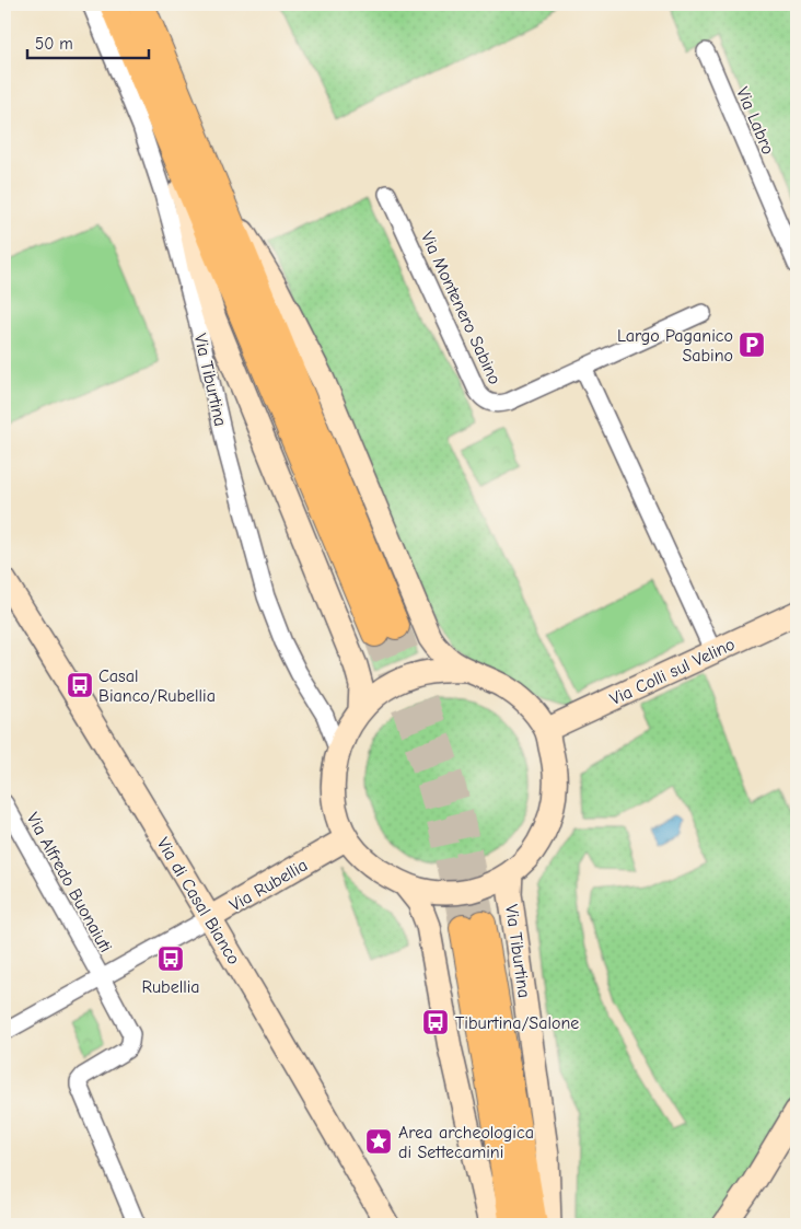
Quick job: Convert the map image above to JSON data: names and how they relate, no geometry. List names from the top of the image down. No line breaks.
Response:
{"streets":{"main road":["Via Tiburtina"],"street":["Via Labro","Via Montenero Sabino","Via Colli sul Velino","Via Alfredo Buonaiuti","Via Rubellia","Via di Casal Bianco"]},"crossings":[["Via Tiburtina","Via Colli sul Velino"],["Via Tiburtina","Via Rubellia"],["Via Alfredo Buonaiuti","Via Rubellia"],["Via Rubellia","Via di Casal Bianco"]],"places":{"parking":["Largo Paganico Sabino"],"bus stop":["Casal Bianco/Rubellia","Rubellia","Tiburtina/Salone"],"place":["Area archeologica di Settecamini"]},"scale_bar":"50 m"}
